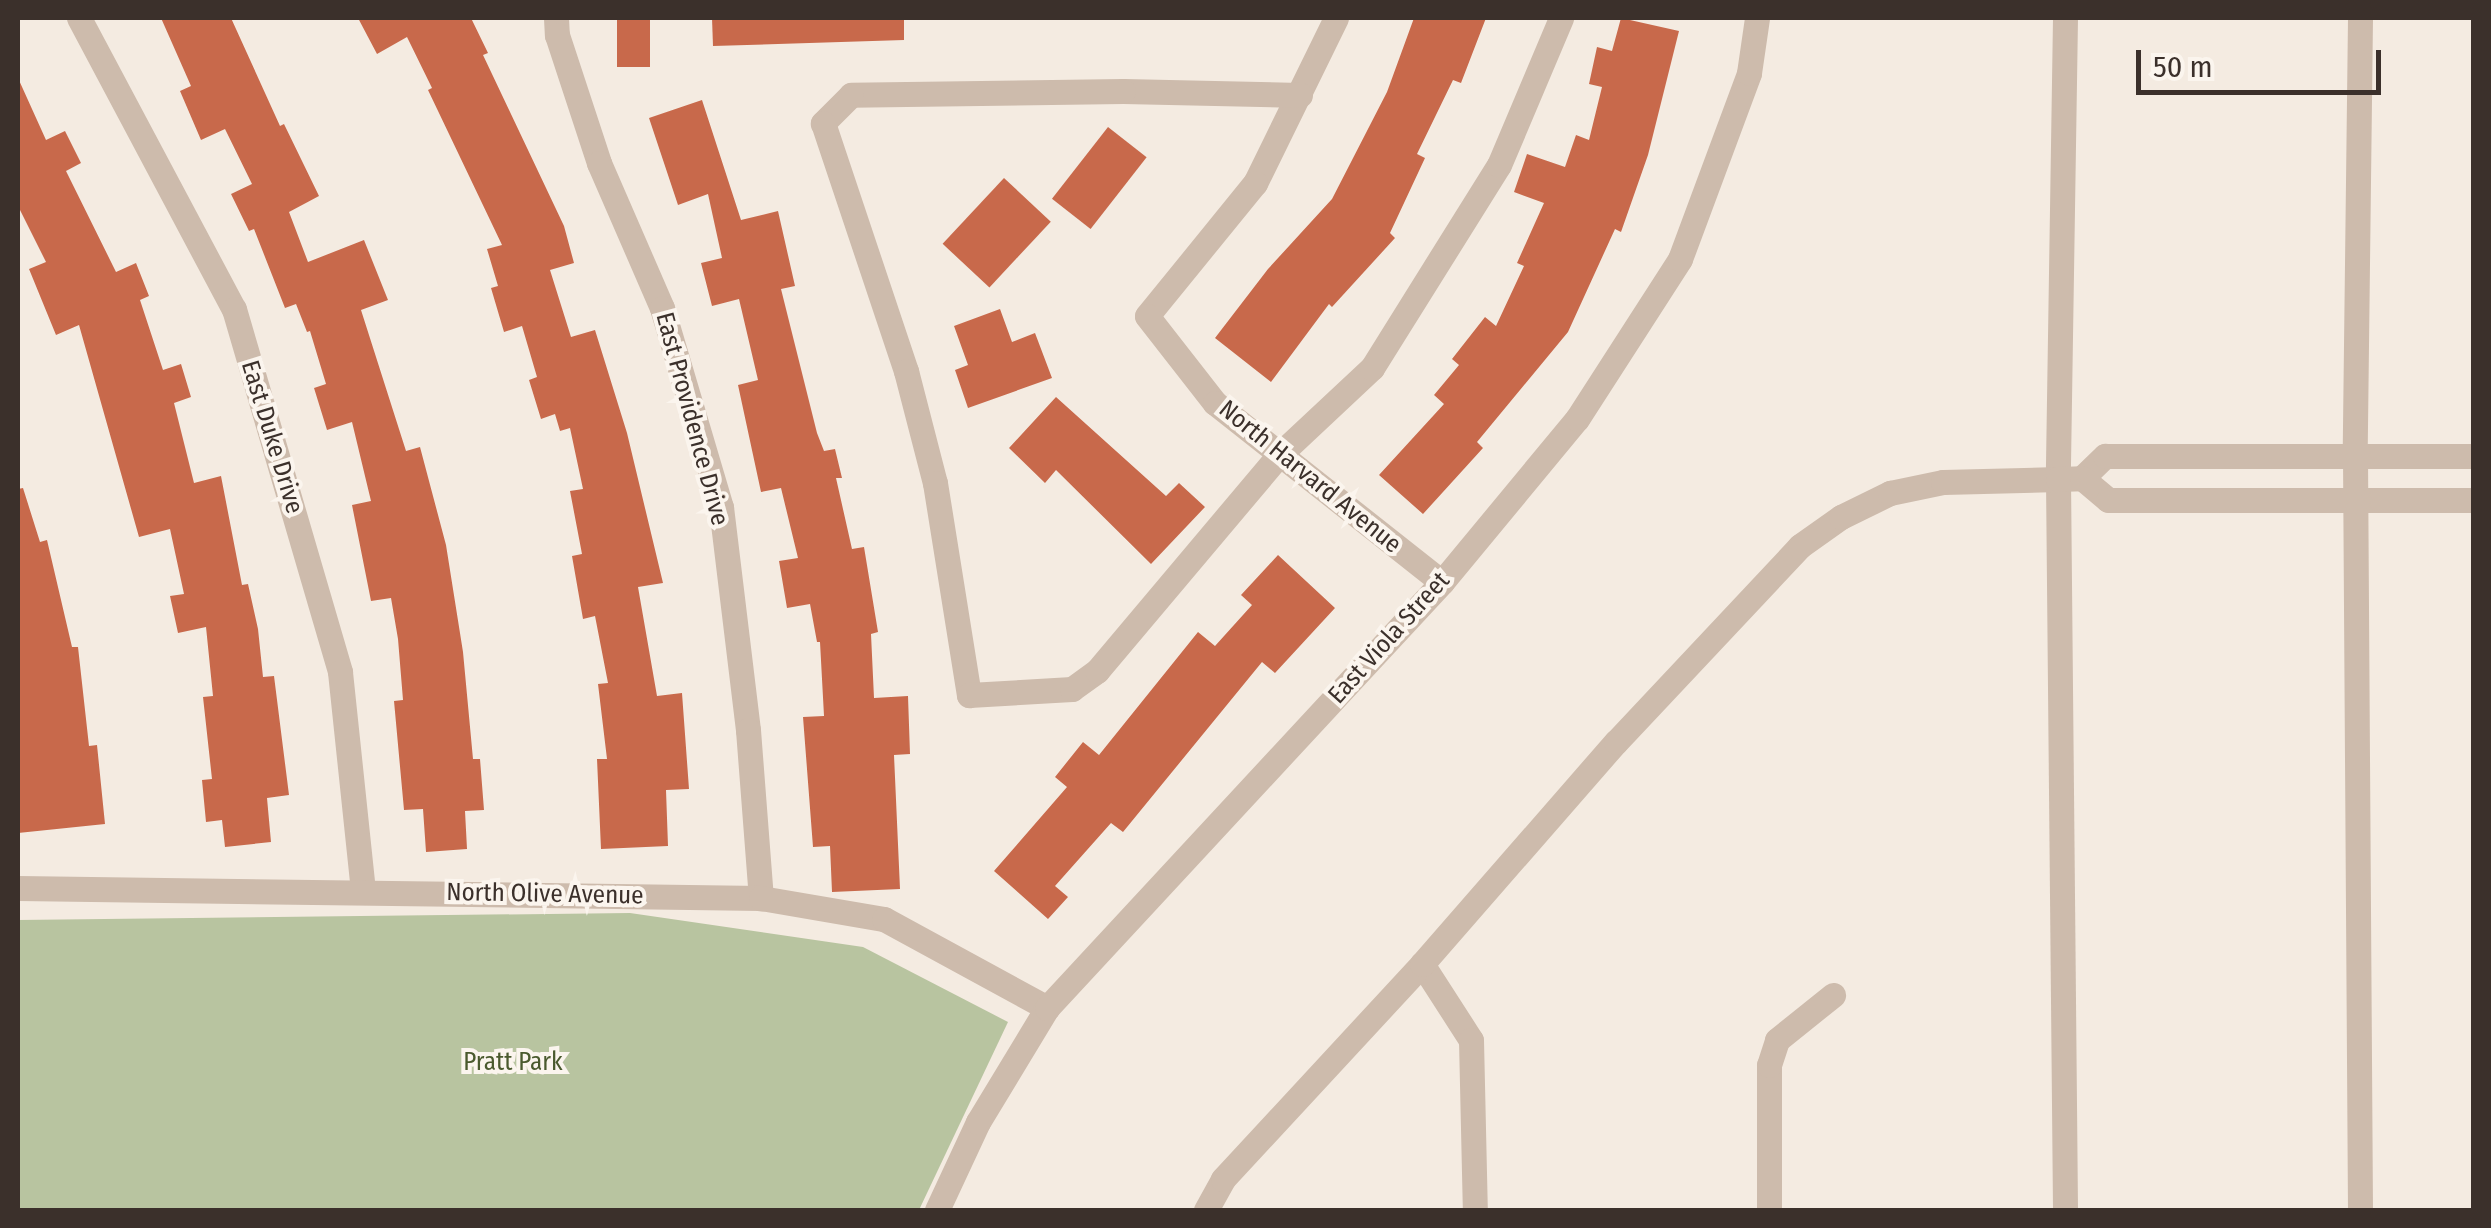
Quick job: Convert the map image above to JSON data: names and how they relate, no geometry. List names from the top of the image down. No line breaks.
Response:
{"streets":{"street":["East Providence Drive","East Duke Drive","North Harvard Avenue","East Viola Street","North Olive Avenue"]},"crossings":[["East Providence Drive","North Olive Avenue"],["East Duke Drive","North Olive Avenue"],["North Harvard Avenue","East Viola Street"],["East Viola Street","North Olive Avenue"]],"parks":["Pratt Park"],"scale_bar":"50 m"}
